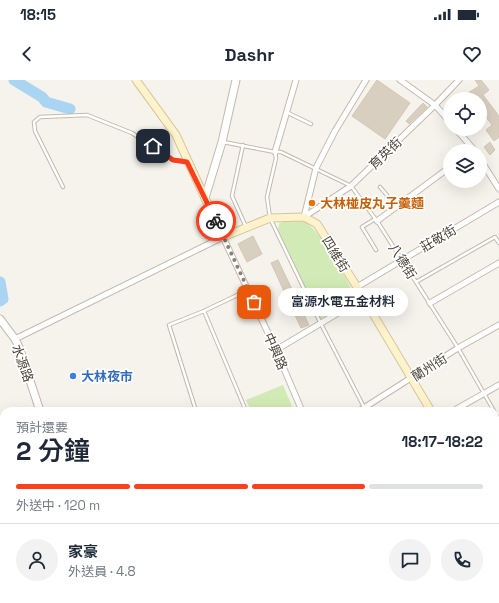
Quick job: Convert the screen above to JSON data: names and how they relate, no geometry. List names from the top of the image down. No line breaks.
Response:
{"streets":{"main road":["四維街","中興路"],"street":["育英街","莊敬街","水源路","蘭州街"],"lane":["八德街"]},"crossings":[["育英街","四維街"],["育英街","八德街"],["莊敬街","四維街"],["莊敬街","八德街"],["四維街","蘭州街"],["八德街","蘭州街"]],"places":["大林椪皮丸子羹麵","富源水電五金材料","大林夜市"],"page":{"status":"18:15","header":"Dashr","bubble":"富源水電五金材料","heading":["2 分鐘","預計還要","18:17–18:22"],"panel":["家豪","外送員 · 4.8"],"bar":"外送中 · 120 m"}}
